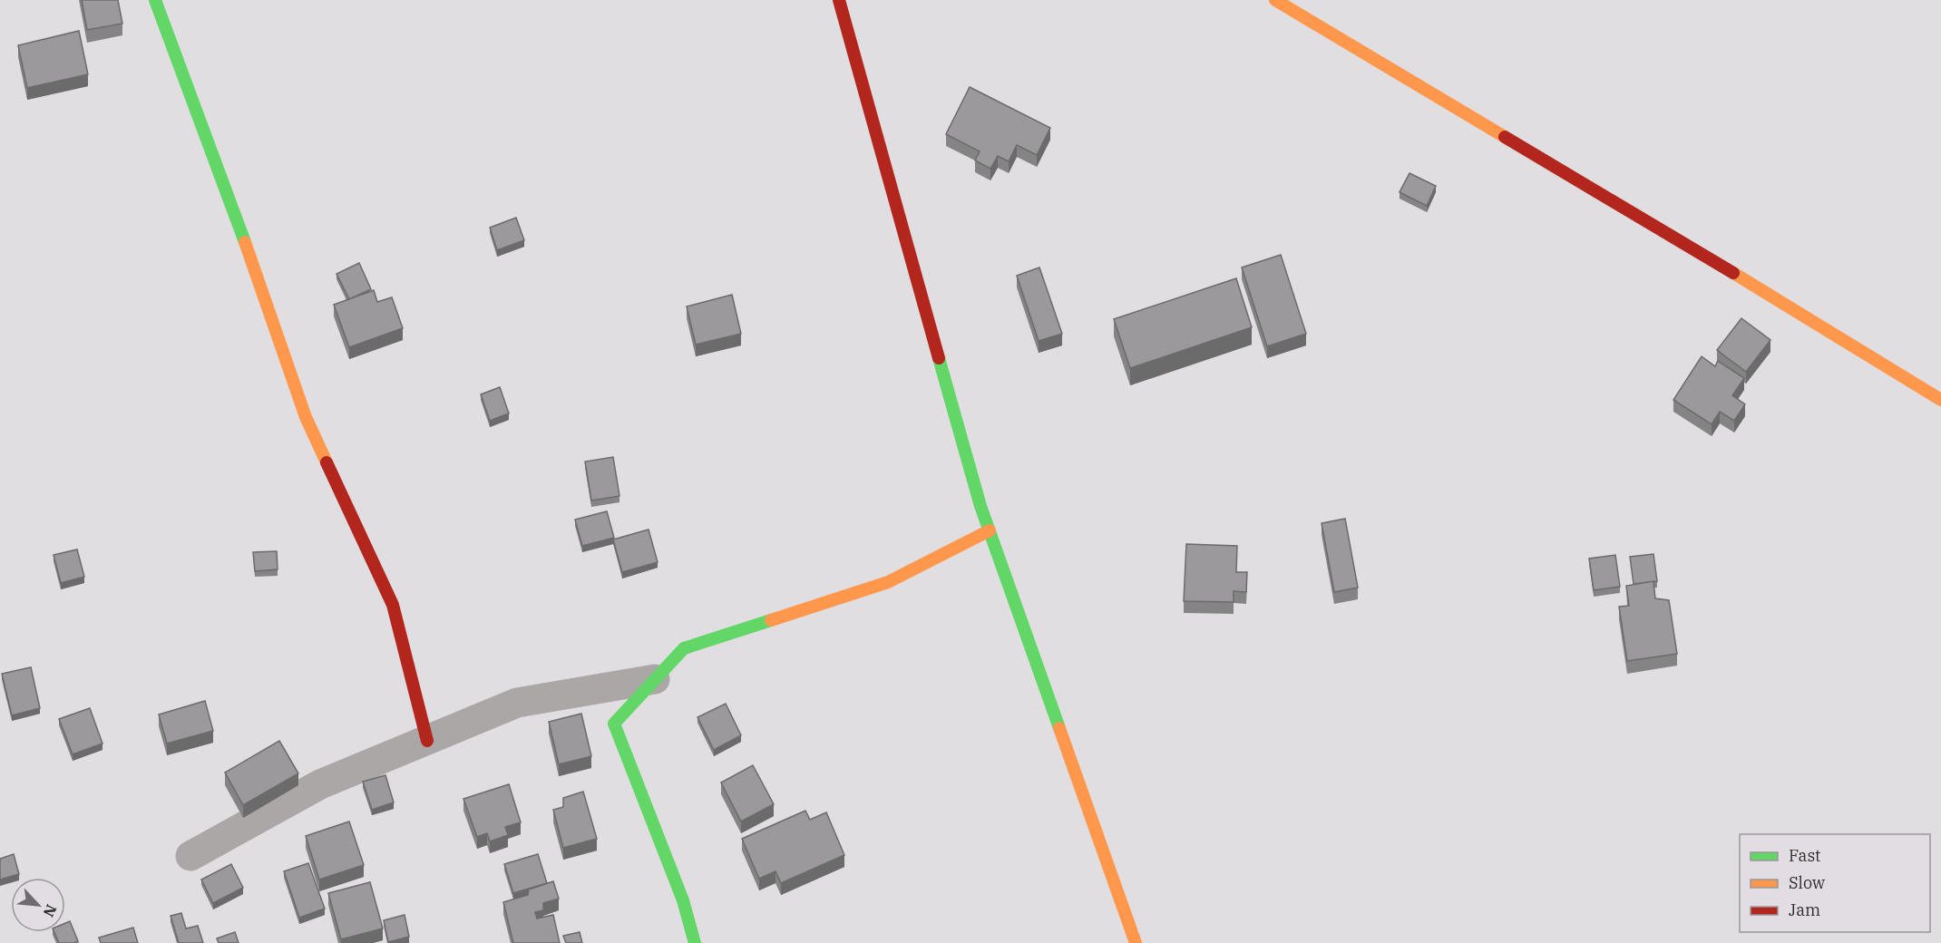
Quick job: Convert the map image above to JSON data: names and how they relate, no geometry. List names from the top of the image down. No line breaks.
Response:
{"legend":["Fast","Slow","Jam"],"north":"bottom right"}
